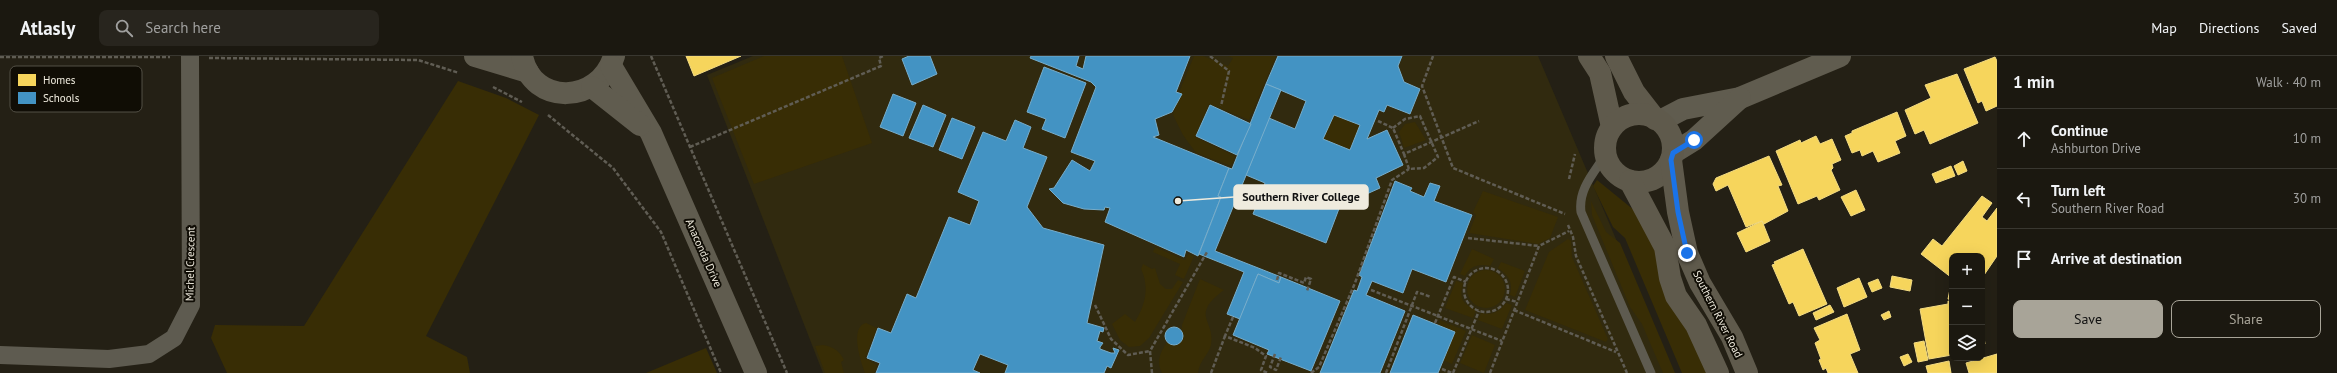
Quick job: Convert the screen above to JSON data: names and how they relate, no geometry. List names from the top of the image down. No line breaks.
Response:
{"streets":{"main road":["Anaconda Drive","Southern River Road"],"street":["Michel Crescent"]},"places":["Southern River College"],"legend":["Homes","Schools"],"page":{"header":"Atlasly","search":"Search here","nav":["Map","Directions","Saved"],"heading":["1 min","Walk · 40 m"],"list":[["Continue","Ashburton Drive","10 m"],["Turn left","Southern River Road","30 m"],"Arrive at destination"],"map_buttons":["+","−"],"buttons":["Save","Share"]}}
